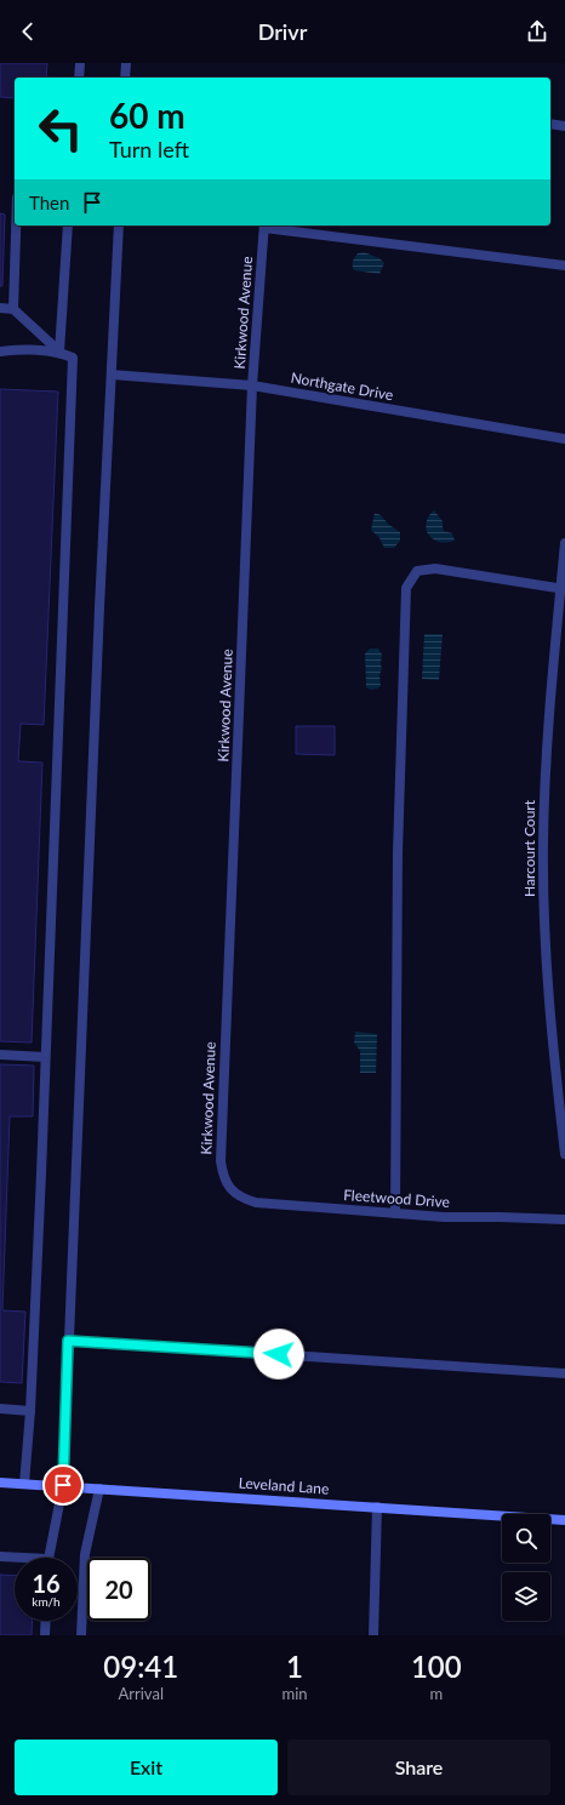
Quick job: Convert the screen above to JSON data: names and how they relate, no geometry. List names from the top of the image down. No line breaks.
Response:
{"streets":{"street":["Kirkwood Avenue","Northgate Drive","Harcourt Court","Fleetwood Drive","Leveland Lane"]},"crossings":[["Kirkwood Avenue","Northgate Drive"],["Kirkwood Avenue","Fleetwood Drive"]],"page":{"header":"Drivr","turn":["60 m","Turn left"],"then":"Then","speed":"16 km/h","limit":"20","eta":["09:41","Arrival","1","min","100","m"],"buttons":["Exit","Share"]}}
